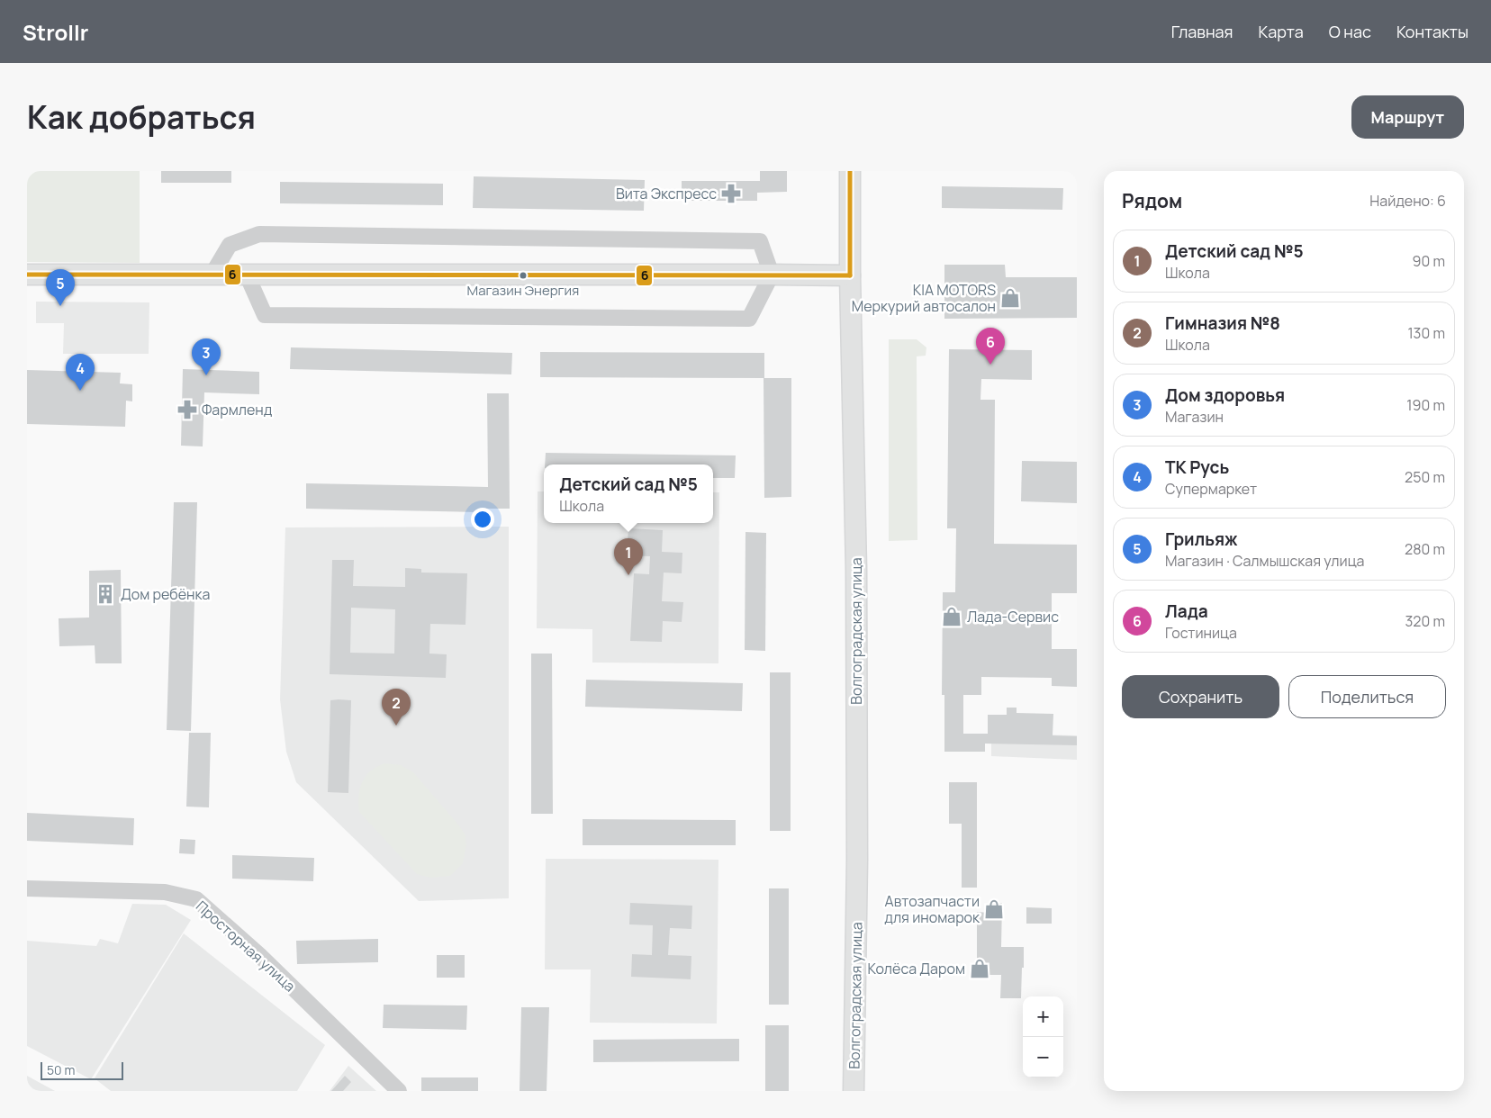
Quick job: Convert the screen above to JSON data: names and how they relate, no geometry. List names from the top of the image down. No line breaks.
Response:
{"streets":{"main road":["Волгоградская улица"],"street":["Просторная улица"]},"places":{"pharmacy":["Вита Экспресс","Фармленд"],"other":["Магазин Энергия"],"shop":["KIA MOTORS Меркурий автосалон","Лада-Сервис","Автозапчасти для иномарок","Колёса Даром"],"building":["Дом ребёнка"]},"lines":["transit line 6"],"scale_bar":"50 m","page":{"header":"Strollr","nav":["Главная","Карта","О нас","Контакты"],"title":"Как добраться","buttons":["Маршрут",["Сохранить","Поделиться"]],"heading":["Рядом","Найдено: 6"],"list":[{"mark":"1","name":"Детский сад №5","note":"Школа","value":"90 m"},{"mark":"2","name":"Гимназия №8","note":"Школа","value":"130 m"},{"mark":"3","name":"Дом здоровья","note":"Магазин","value":"190 m"},{"mark":"4","name":"ТК Русь","note":"Супермаркет","value":"250 m"},{"mark":"5","name":"Грильяж","note":"Магазин · Салмышская улица","value":"280 m"},{"mark":"6","name":"Лада","note":"Гостиница","value":"320 m"}],"pins":["5","6","3","4","1","2"],"popup":["Детский сад №5","Школа"],"map_buttons":["+","−"],"scale":"50 m"}}
